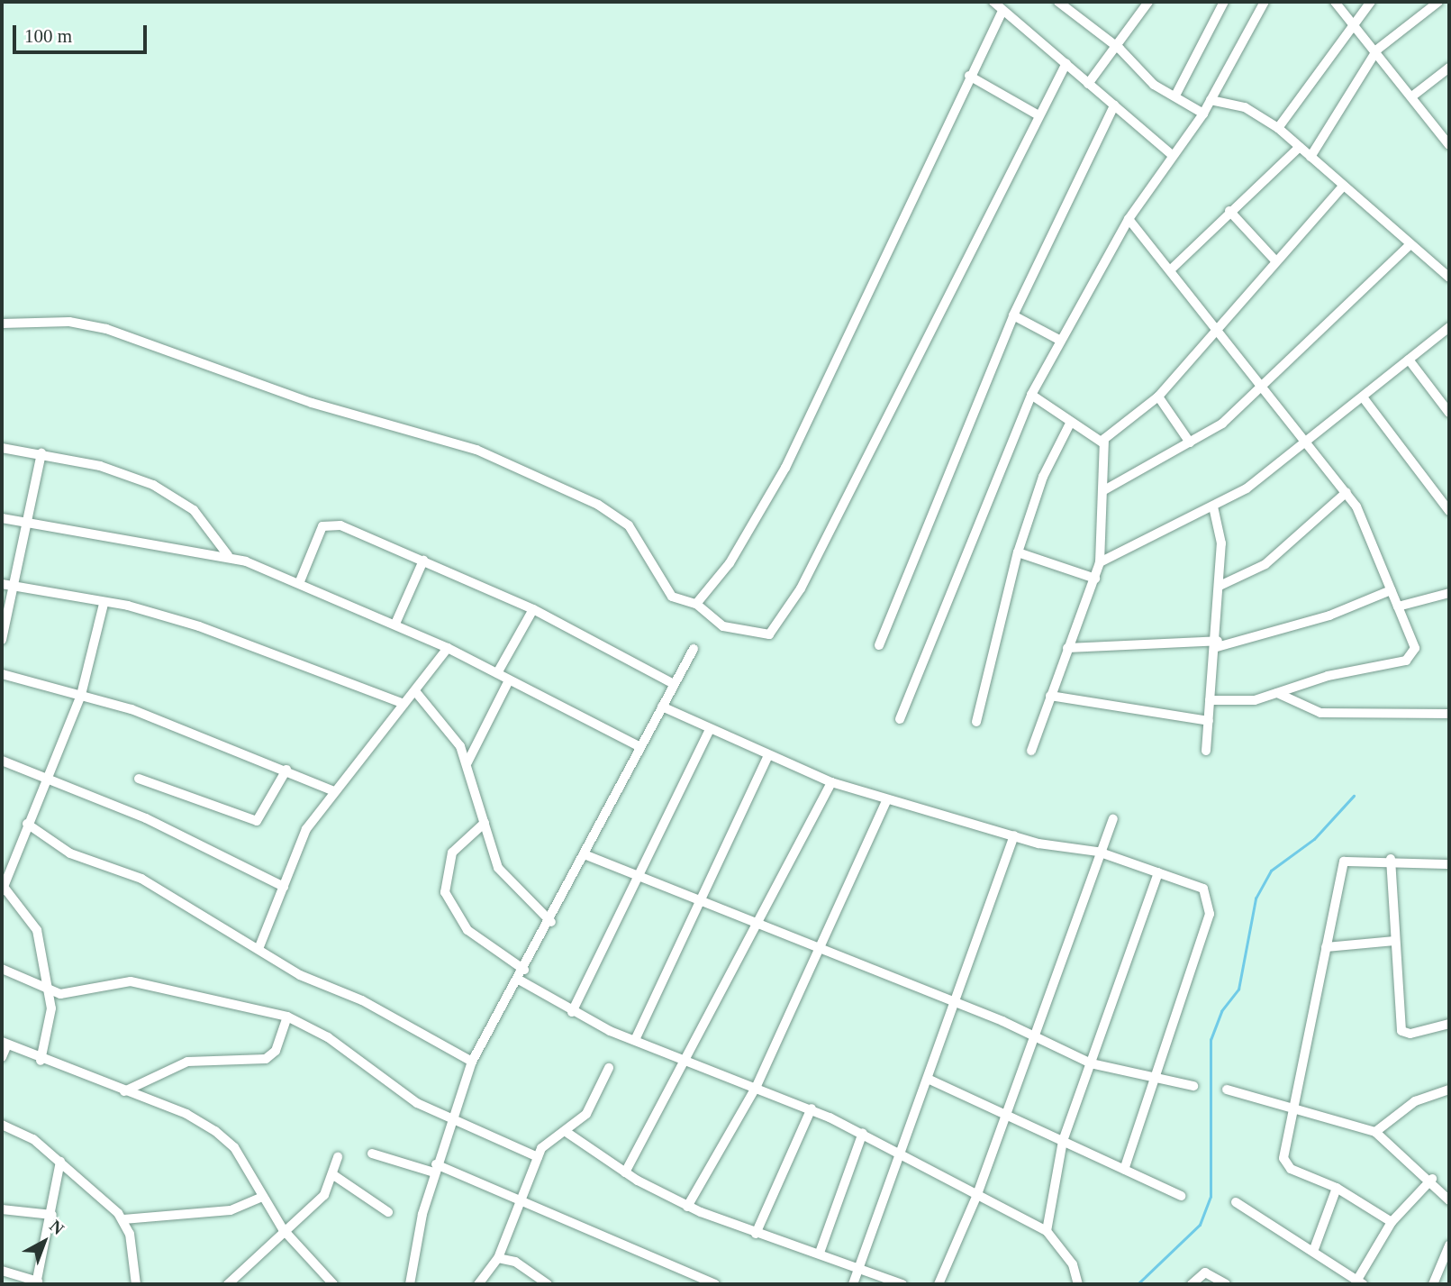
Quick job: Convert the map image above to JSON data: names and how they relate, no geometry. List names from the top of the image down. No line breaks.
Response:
{"scale_bar":"100 m","north":"top right"}
